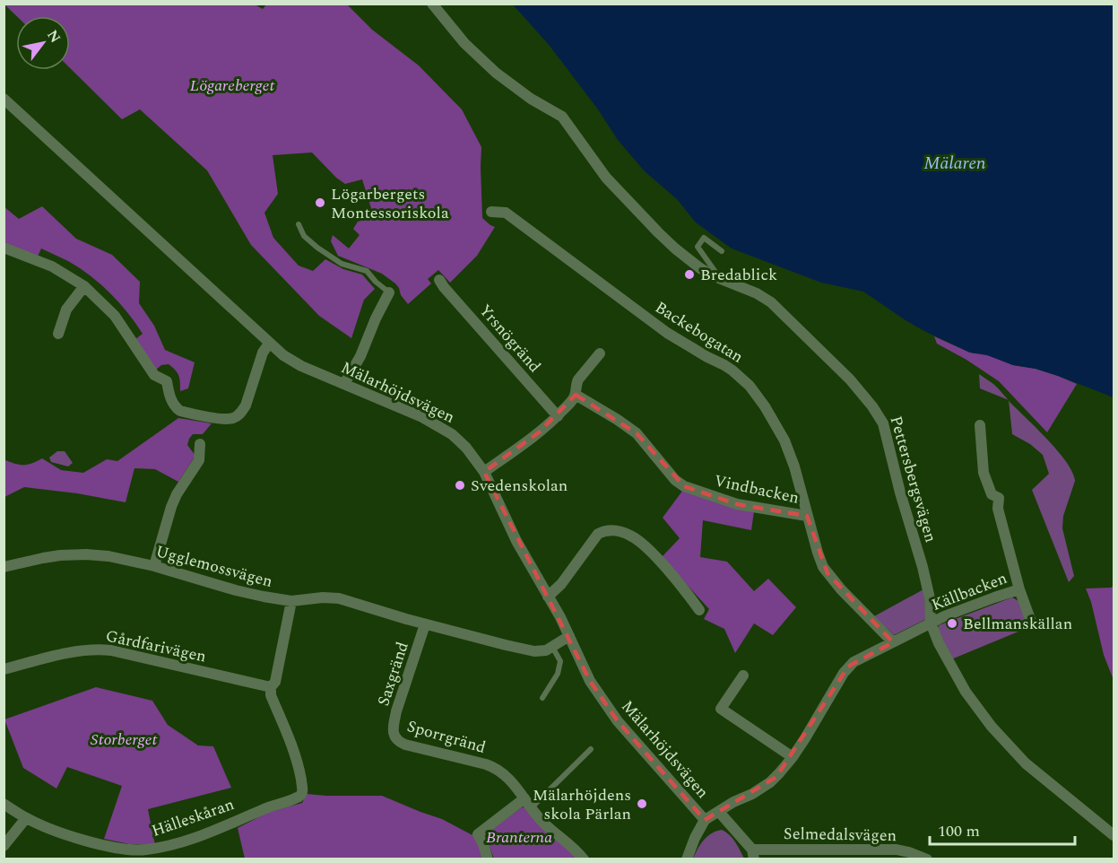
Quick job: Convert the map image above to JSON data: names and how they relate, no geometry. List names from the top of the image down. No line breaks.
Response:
{"streets":{"street":["Backebogatan","Yrsnögränd","Mälarhöjdsvägen","Pettersbergsvägen","Vindbacken","Ugglemossvägen","Källbacken","Gårdfarivägen","Saxgränd","Sporrgränd","Hälleskåran","Selmedalsvägen"]},"crossings":[["Backebogatan","Vindbacken"],["Backebogatan","Källbacken"],["Mälarhöjdsvägen","Ugglemossvägen"],["Mälarhöjdsvägen","Källbacken"],["Pettersbergsvägen","Källbacken"],["Ugglemossvägen","Saxgränd"],["Gårdfarivägen","Hälleskåran"],["Saxgränd","Sporrgränd"]],"water":["Mälaren"],"parks":["Lögareberget","Storberget","Branterna"],"places":["Lögarbergets Montessoriskola","Bredablick","Svedenskolan","Bellmanskällan","Mälarhöjdens skola Pärlan"],"scale_bar":"100 m","north":"top right"}
